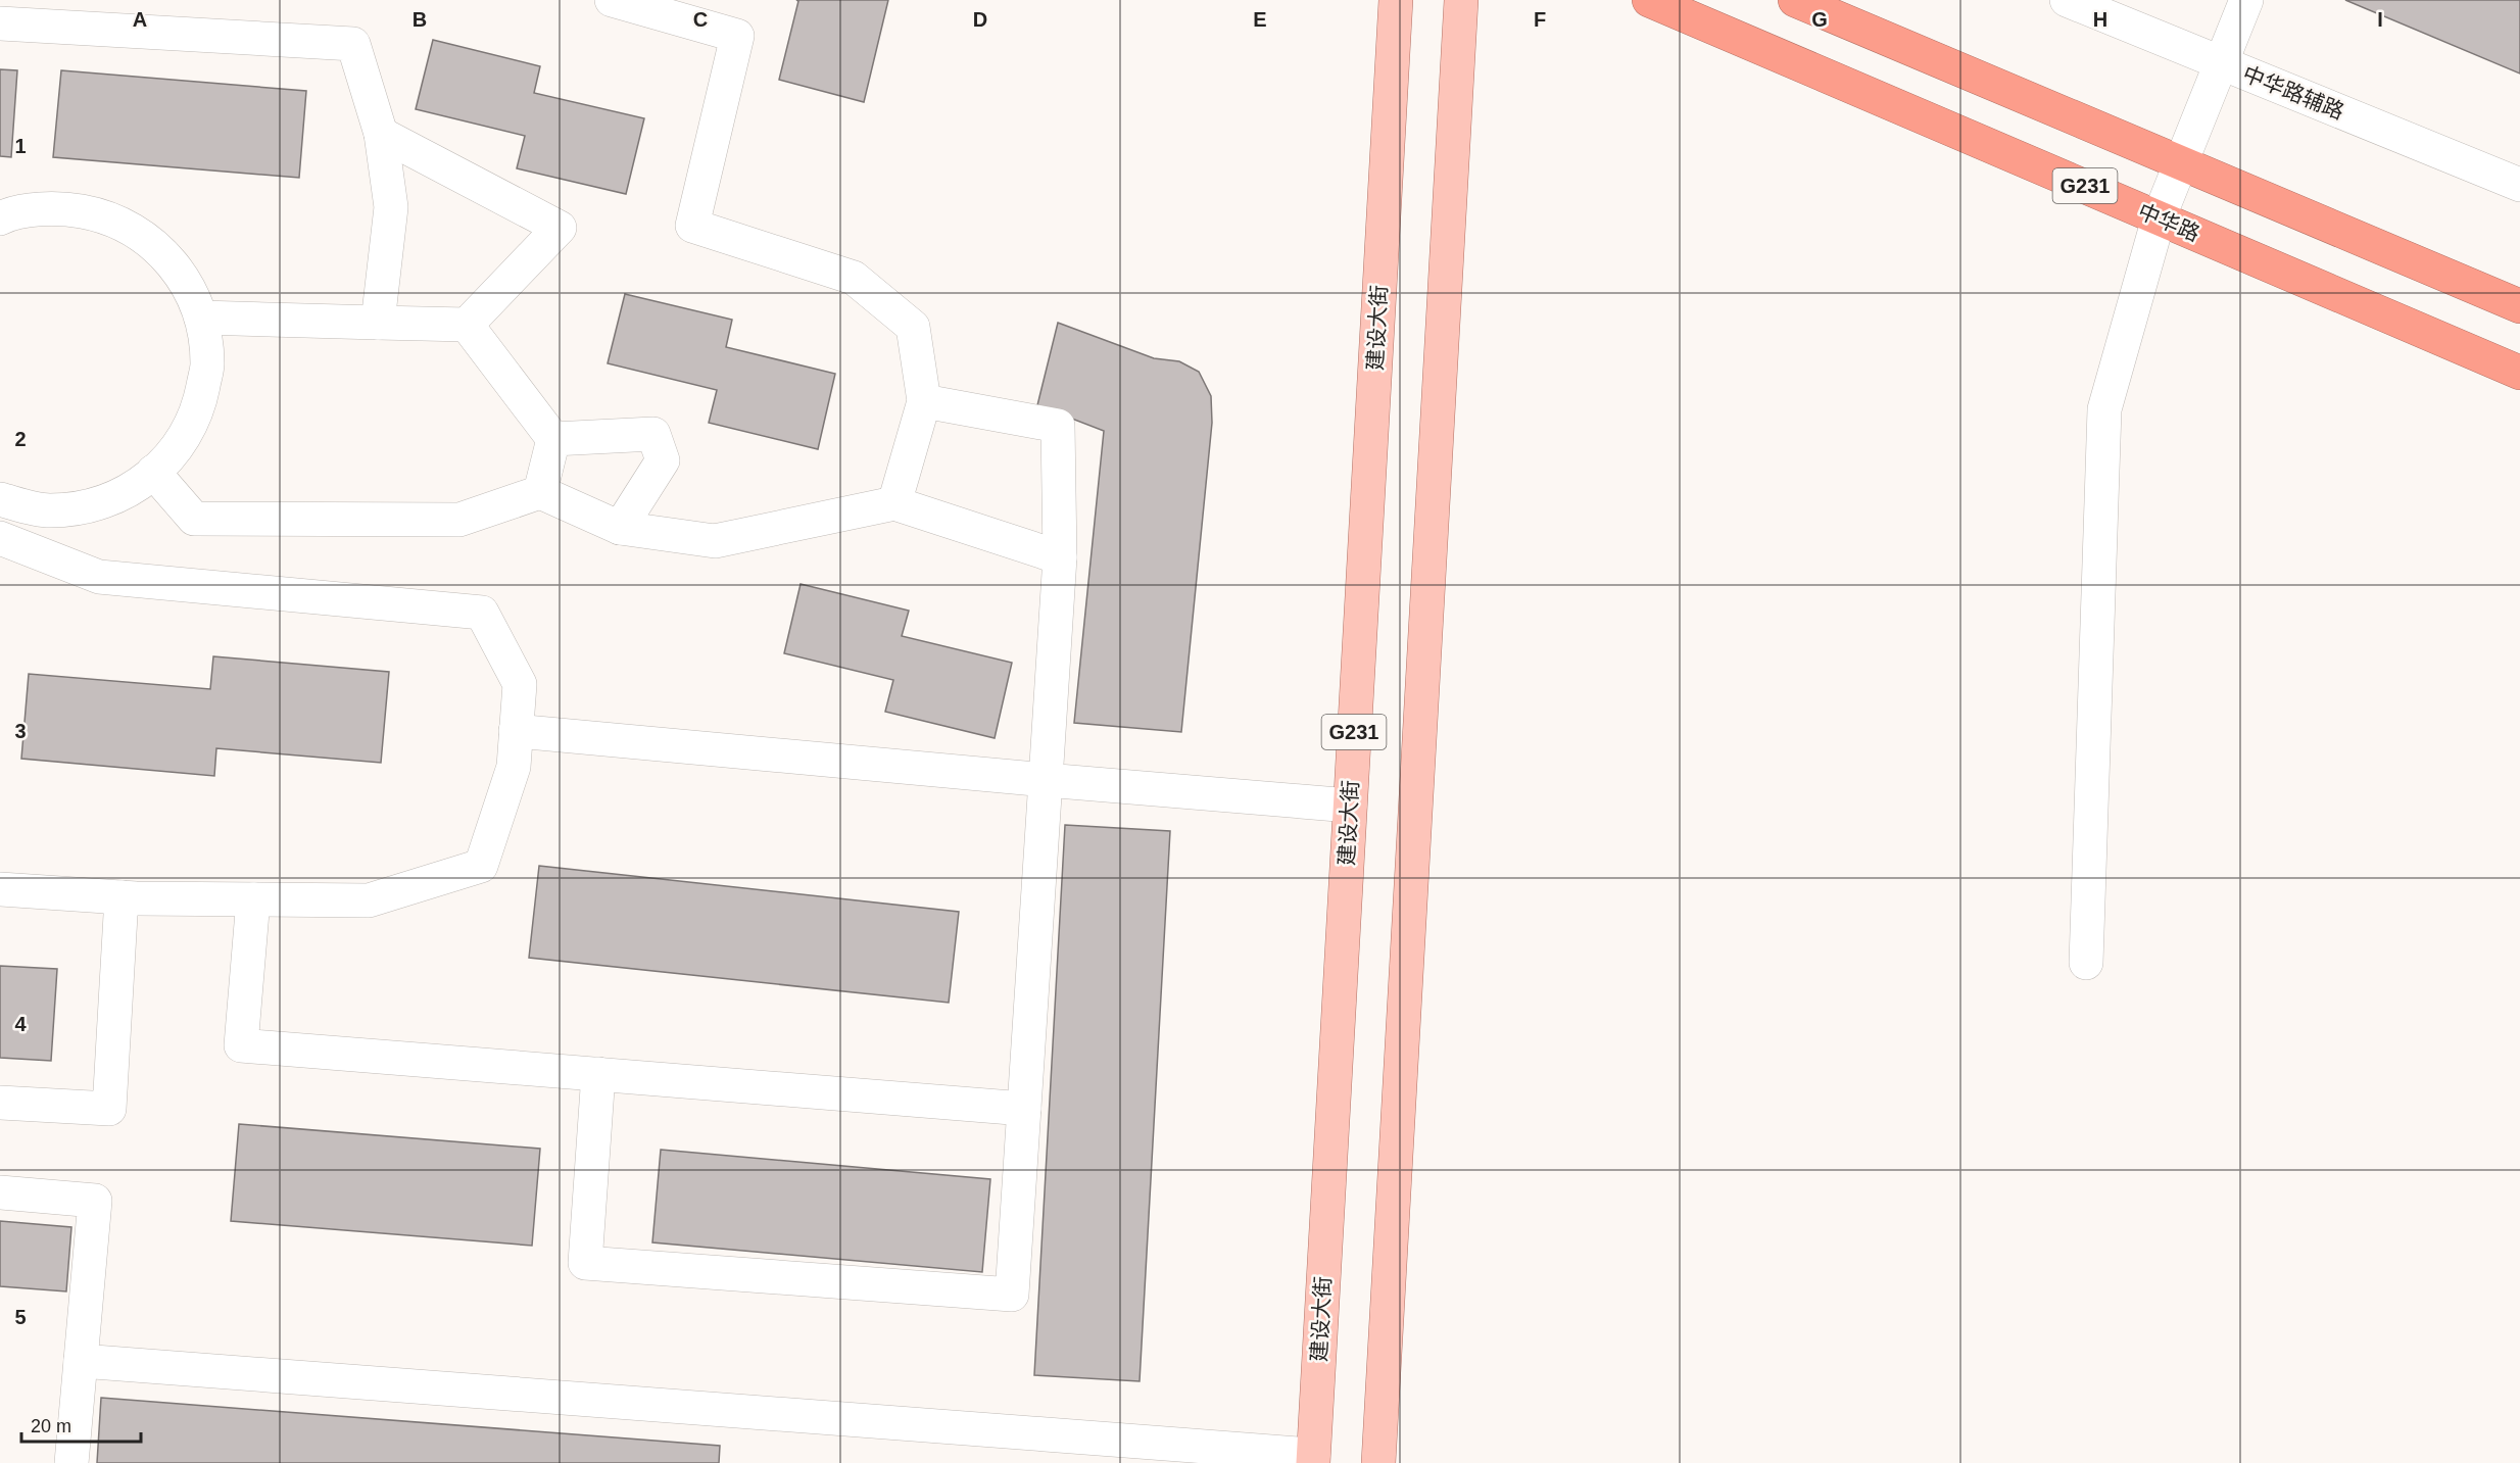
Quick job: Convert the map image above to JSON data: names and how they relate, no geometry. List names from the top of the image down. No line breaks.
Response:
{"streets":{"highway":["G231","中华路"],"main road":["建设大街"],"street":["中华路辅路"]},"scale_bar":"20 m","grid":{"columns":["A","B","C","D","E","F","G","H","I"],"rows":["1","2","3","4","5"]}}
